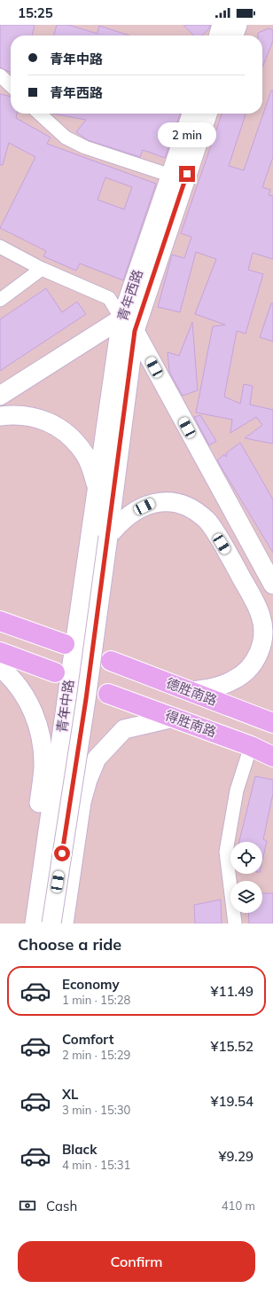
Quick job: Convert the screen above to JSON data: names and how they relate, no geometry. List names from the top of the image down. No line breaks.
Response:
{"streets":{"main road":["青年西路","德胜南路","青年中路","得胜南路"]},"crossings":[["青年西路","青年中路"]],"page":{"status":"15:25","banner":["青年中路","青年西路"],"bubble":"2 min","heading":"Choose a ride","list":[{"name":"Economy","note":"1 min · 15:28","value":"¥11.49"},{"name":"Comfort","note":"2 min · 15:29","value":"¥15.52"},{"name":"XL","note":"3 min · 15:30","value":"¥19.54"},{"name":"Black","note":"4 min · 15:31","value":"¥9.29"}],"pay":["Cash","410 m"],"buttons":"Confirm"}}
